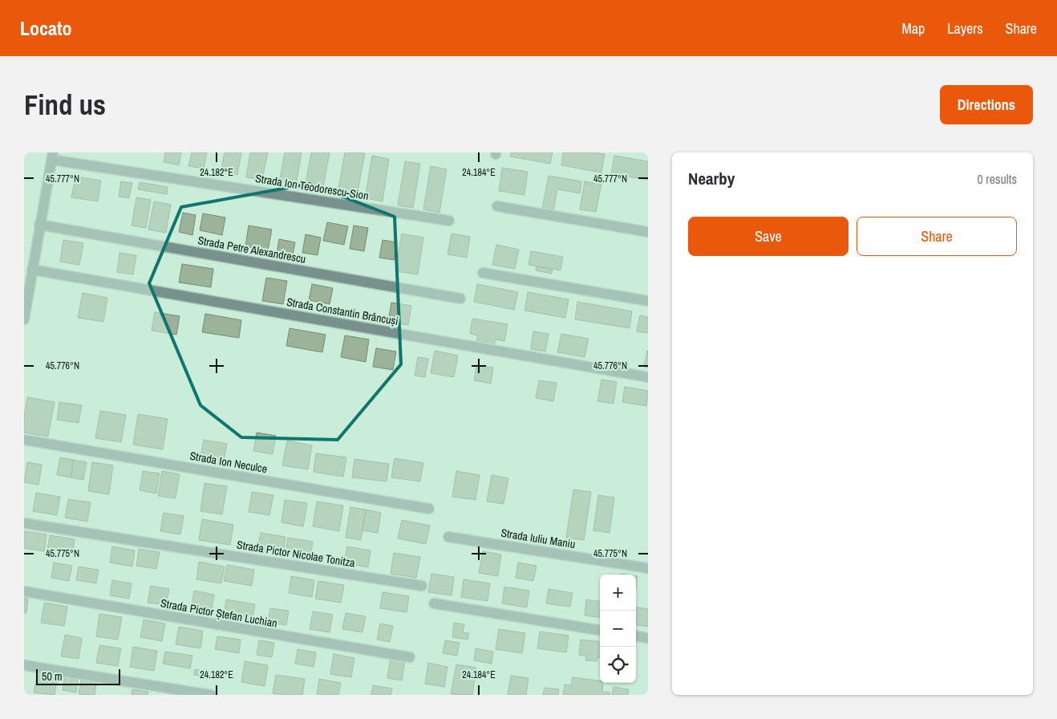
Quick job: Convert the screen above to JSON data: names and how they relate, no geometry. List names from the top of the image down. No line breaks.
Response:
{"streets":{"street":["Strada Ion Teodorescu-Sion","Strada Petre Alexandrescu","Strada Constantin Brâncuși","Strada Ion Neculce","Strada Iuliu Maniu","Strada Pictor Nicolae Tonitza","Strada Pictor Ștefan Luchian"]},"scale_bar":"50 m","page":{"header":"Locato","nav":["Map","Layers","Share"],"buttons":["Directions",["Save","Share"]],"title":"Find us","heading":["Nearby","0 results"],"map_buttons":["+","−"],"scale":"50 m"},"coordinates":["24.182°E","24.184°E","45.777°N","45.776°N","45.775°N"]}
